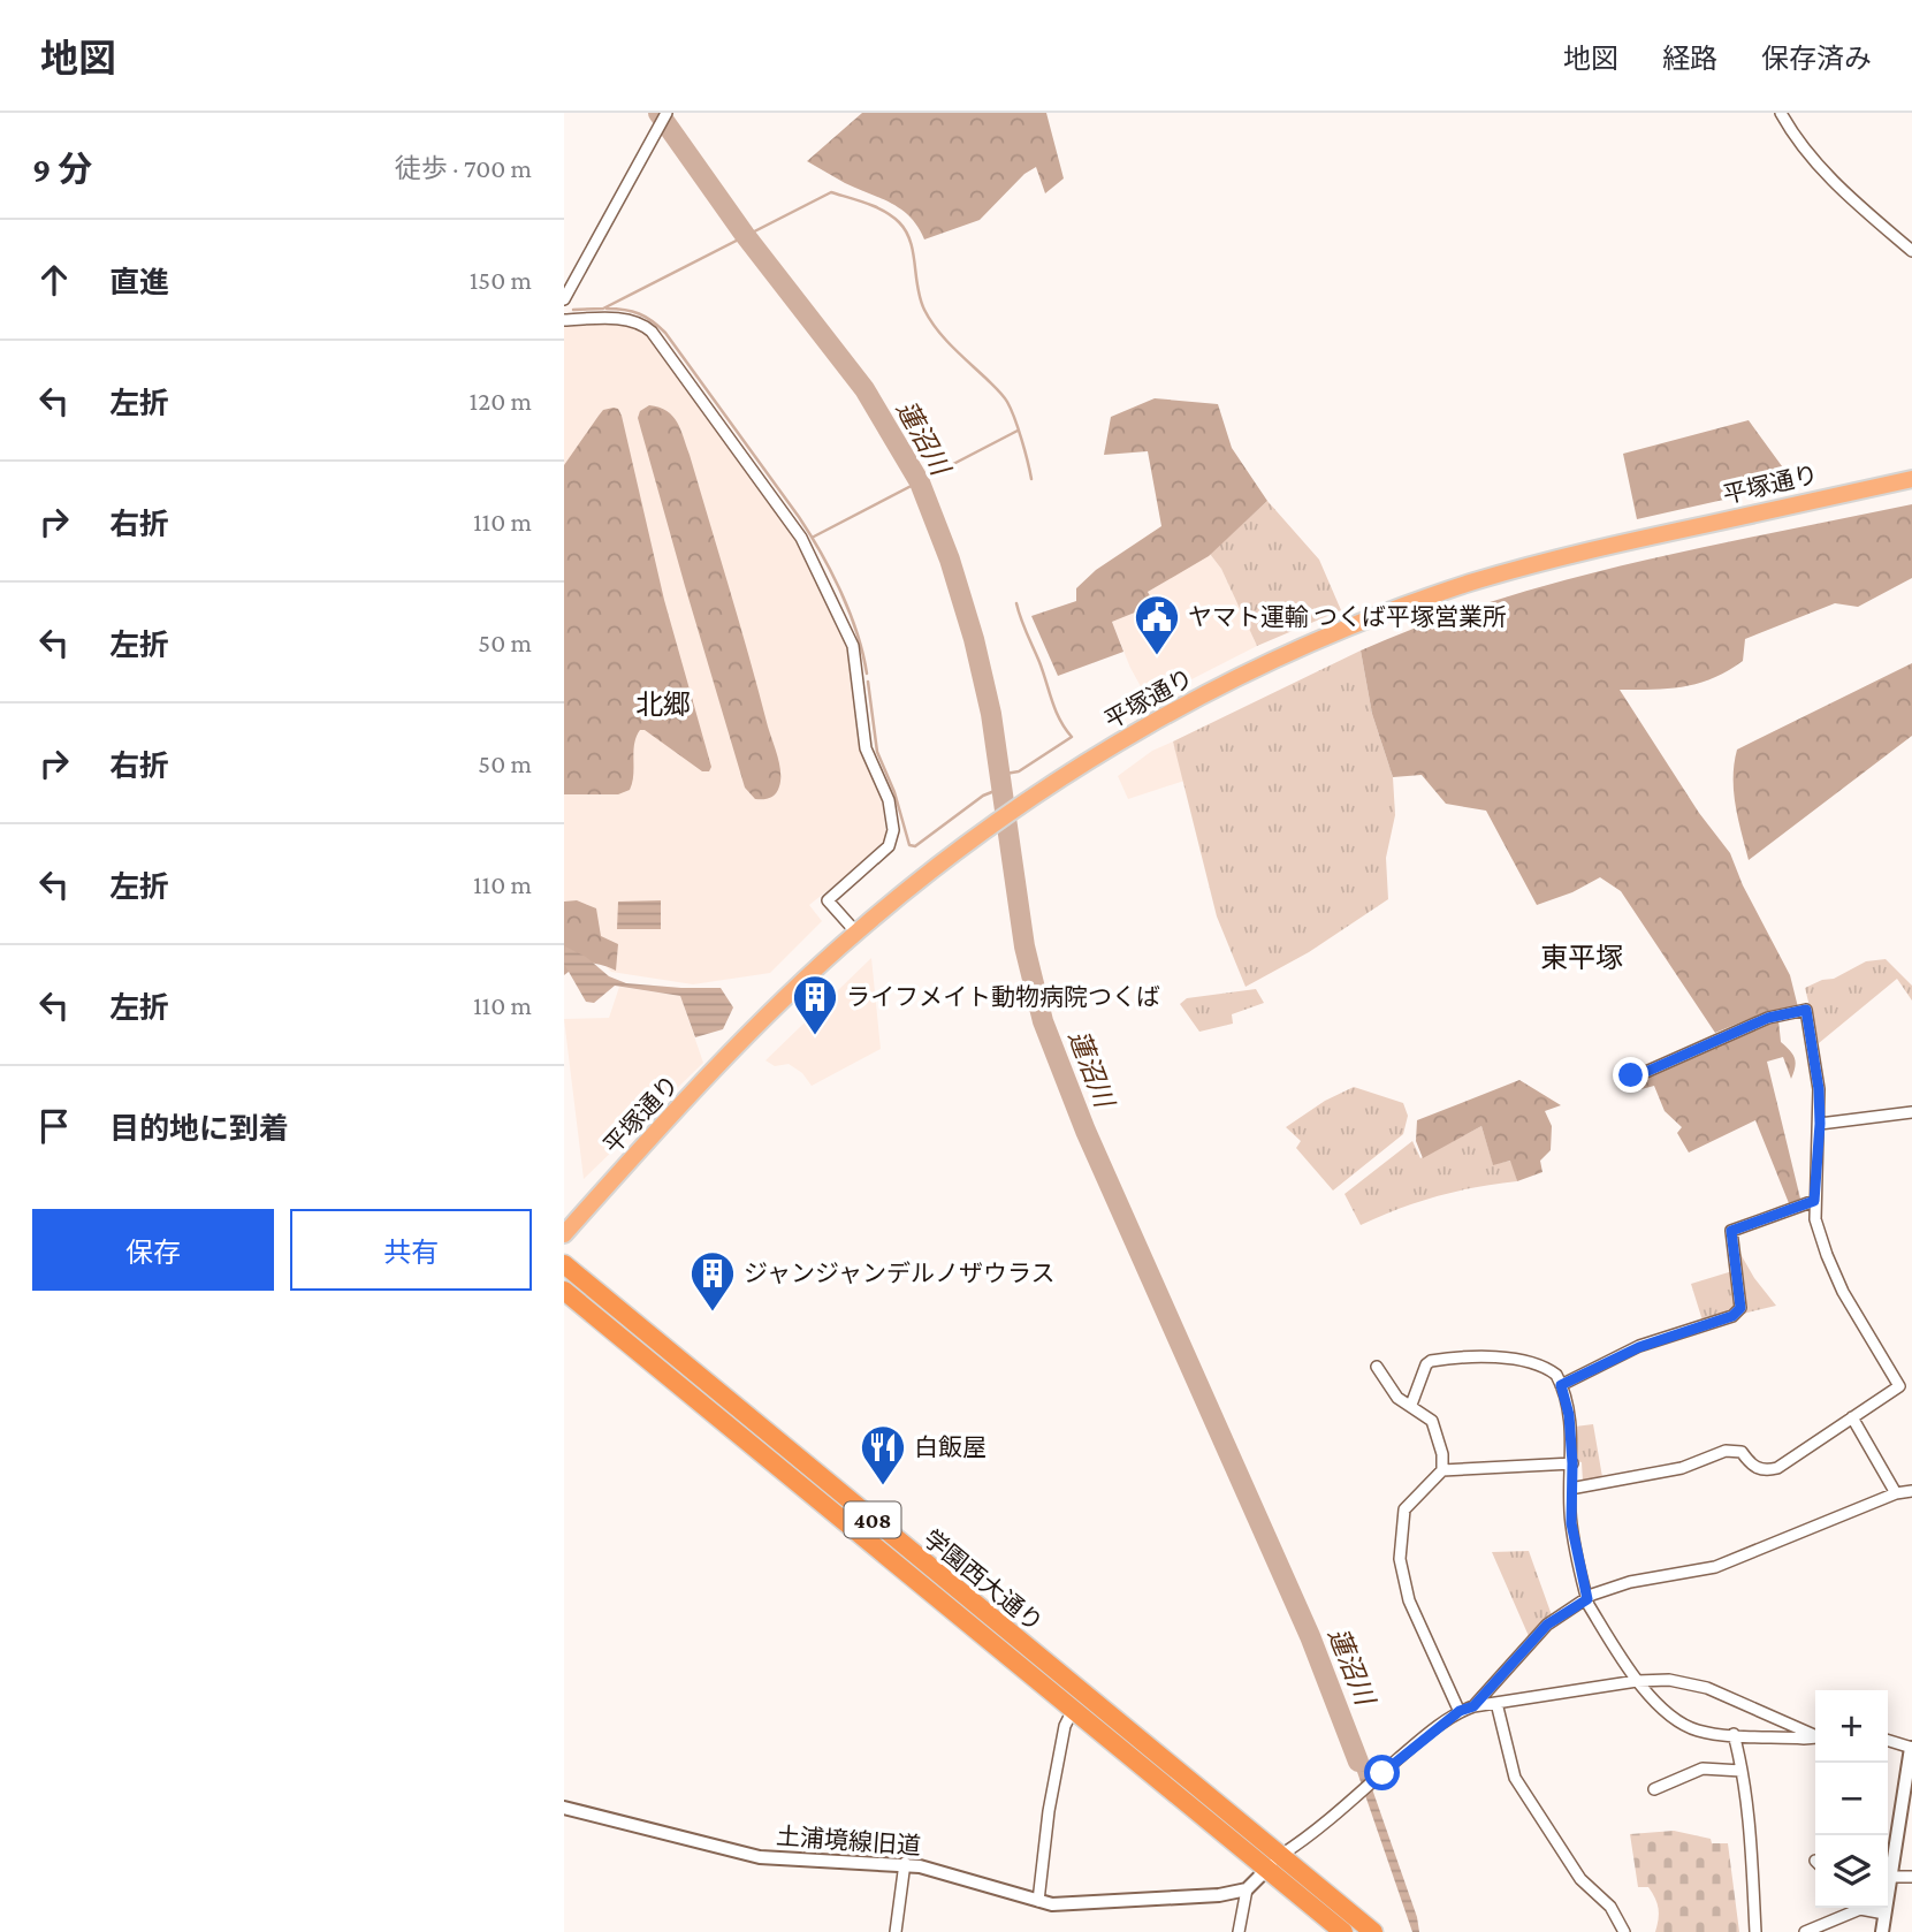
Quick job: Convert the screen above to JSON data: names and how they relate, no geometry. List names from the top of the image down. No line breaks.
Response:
{"streets":{"highway":["408","学園西大通り"],"main road":["平塚通り"],"street":["土浦境線旧道"]},"districts":["北郷","東平塚"],"water":["蓮沼川"],"places":{"public building":["ヤマト運輸 つくば平塚営業所"],"building":["ライフメイト動物病院つくば","ジャンジャンデルノザウラス"],"restaurant":["白飯屋"]},"page":{"header":"地図","nav":["地図","経路","保存済み"],"heading":["9 分","徒歩 · 700 m"],"list":[["直進","150 m"],["左折","120 m"],["右折","110 m"],["左折","50 m"],["右折","50 m"],["左折","110 m"],["左折","110 m"],"目的地に到着"],"buttons":["保存","共有"],"map_buttons":["+","−"]}}
